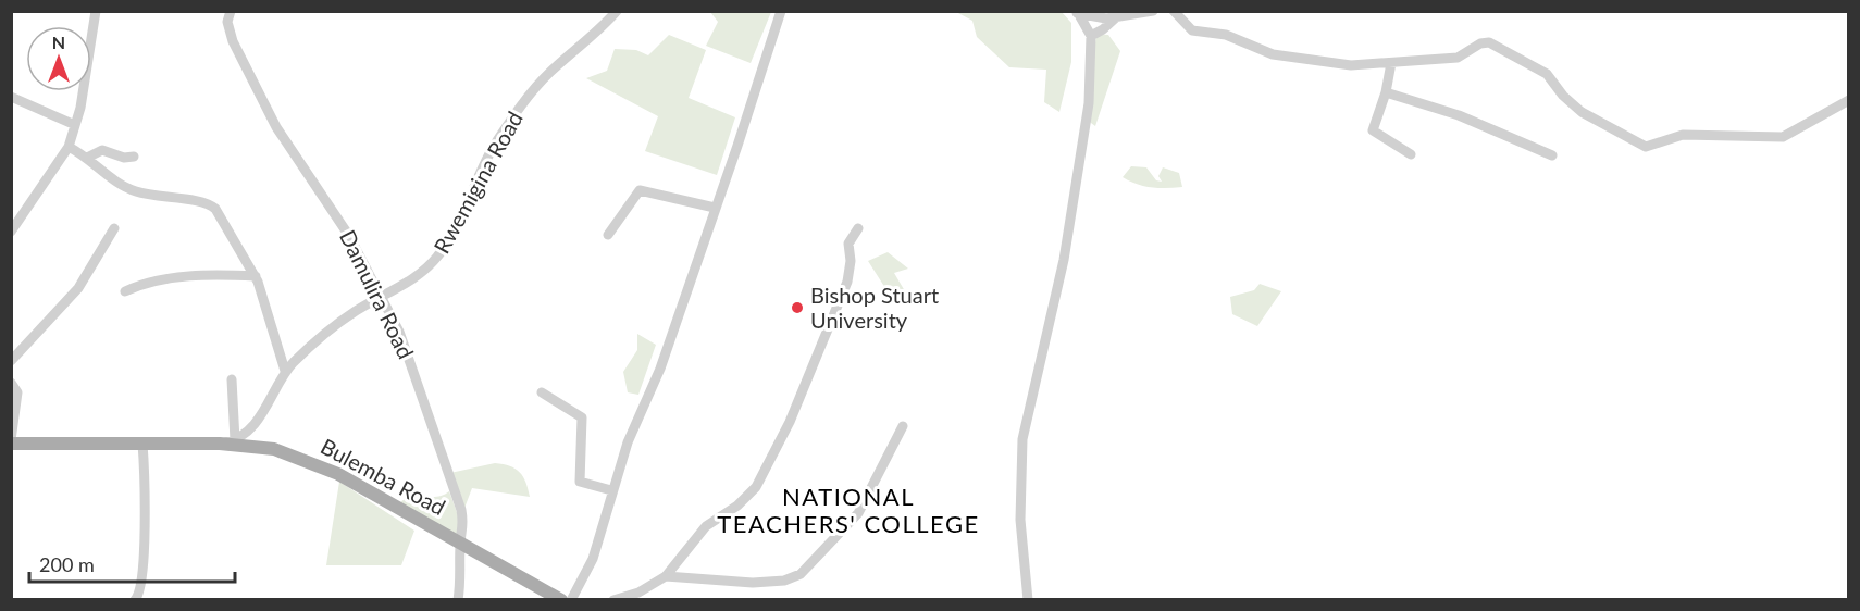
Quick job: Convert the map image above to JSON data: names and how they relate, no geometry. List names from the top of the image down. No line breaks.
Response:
{"streets":{"main road":["Bulemba Road"],"street":["Rwemigina Road","Damulira Road"]},"crossings":[["Rwemigina Road","Damulira Road"],["Damulira Road","Bulemba Road"]],"districts":["NATIONAL TEACHERS' COLLEGE"],"places":["Bishop Stuart University"],"scale_bar":"200 m","north":"top"}
